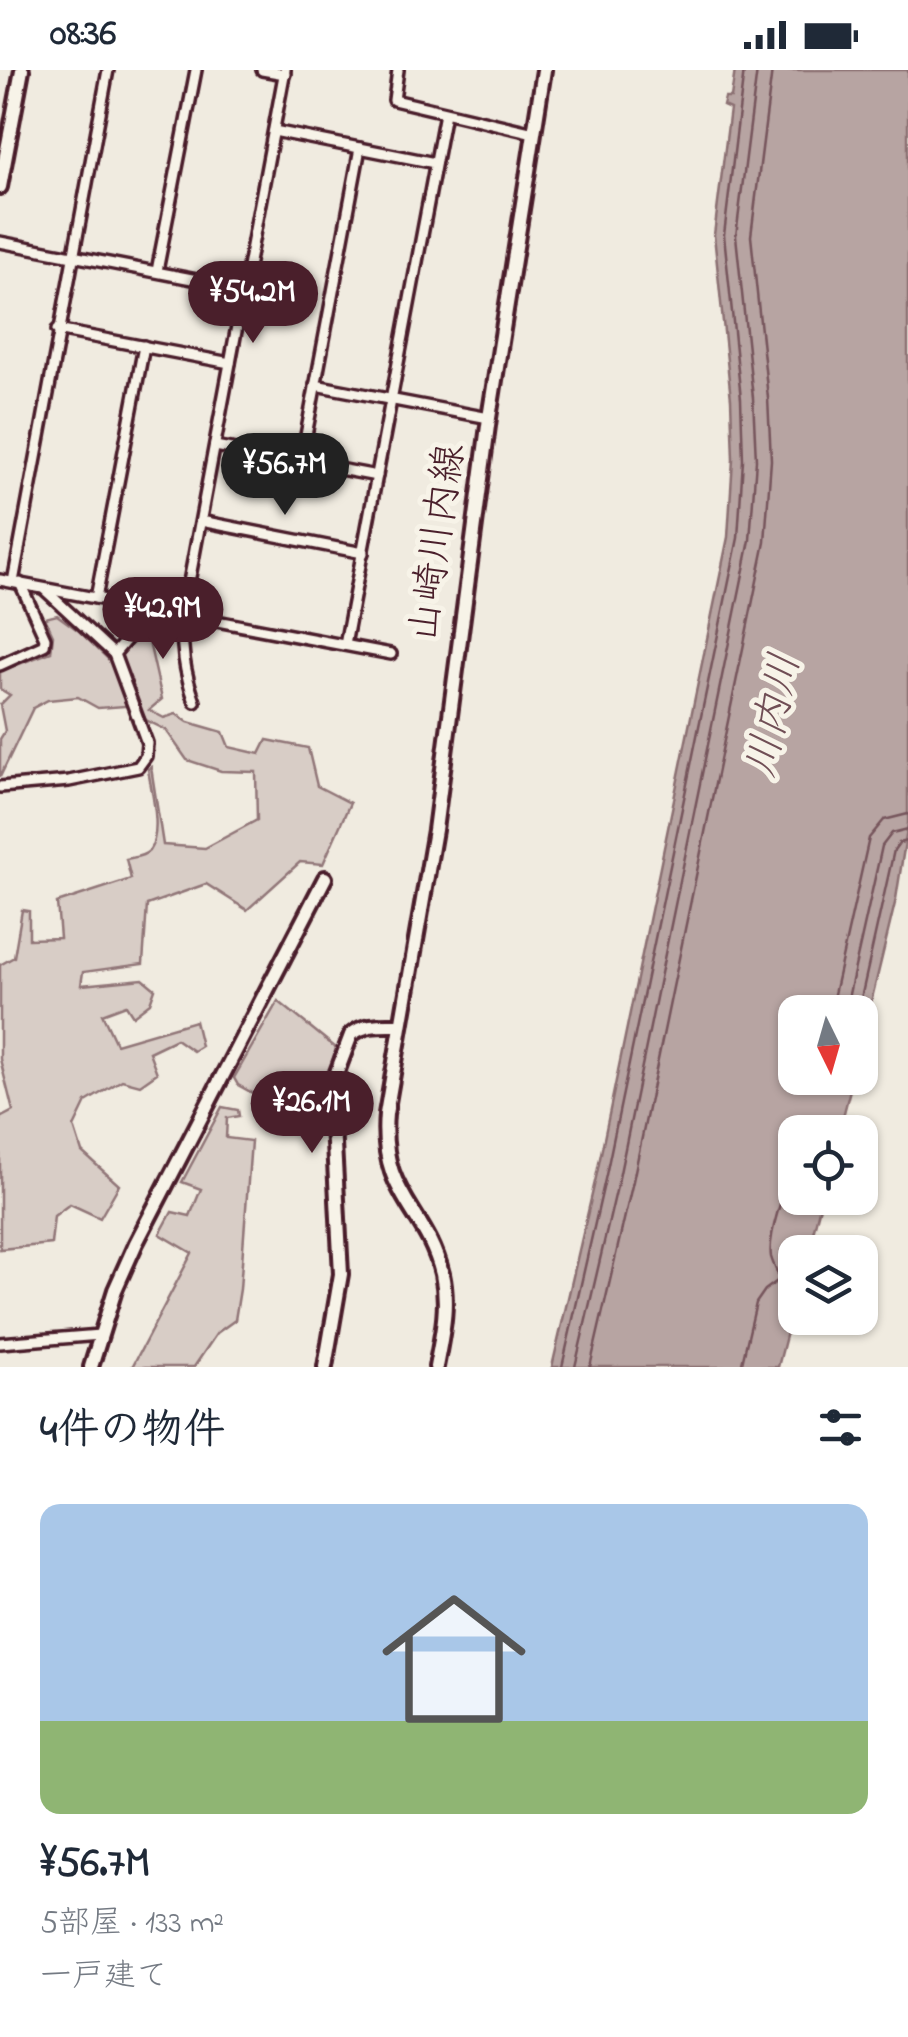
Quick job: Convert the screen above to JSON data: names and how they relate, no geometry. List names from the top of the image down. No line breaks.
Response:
{"streets":{"main road":["山崎川内線"]},"water":["川内川"],"north":"bottom","page":{"status":"08:36","price":["¥54.2M","¥56.7M","¥42.9M","¥26.1M"],"heading":"4件の物件","list":[{"name":"¥56.7M","note":"5部屋 · 133 m² · 一戸建て"}]}}
